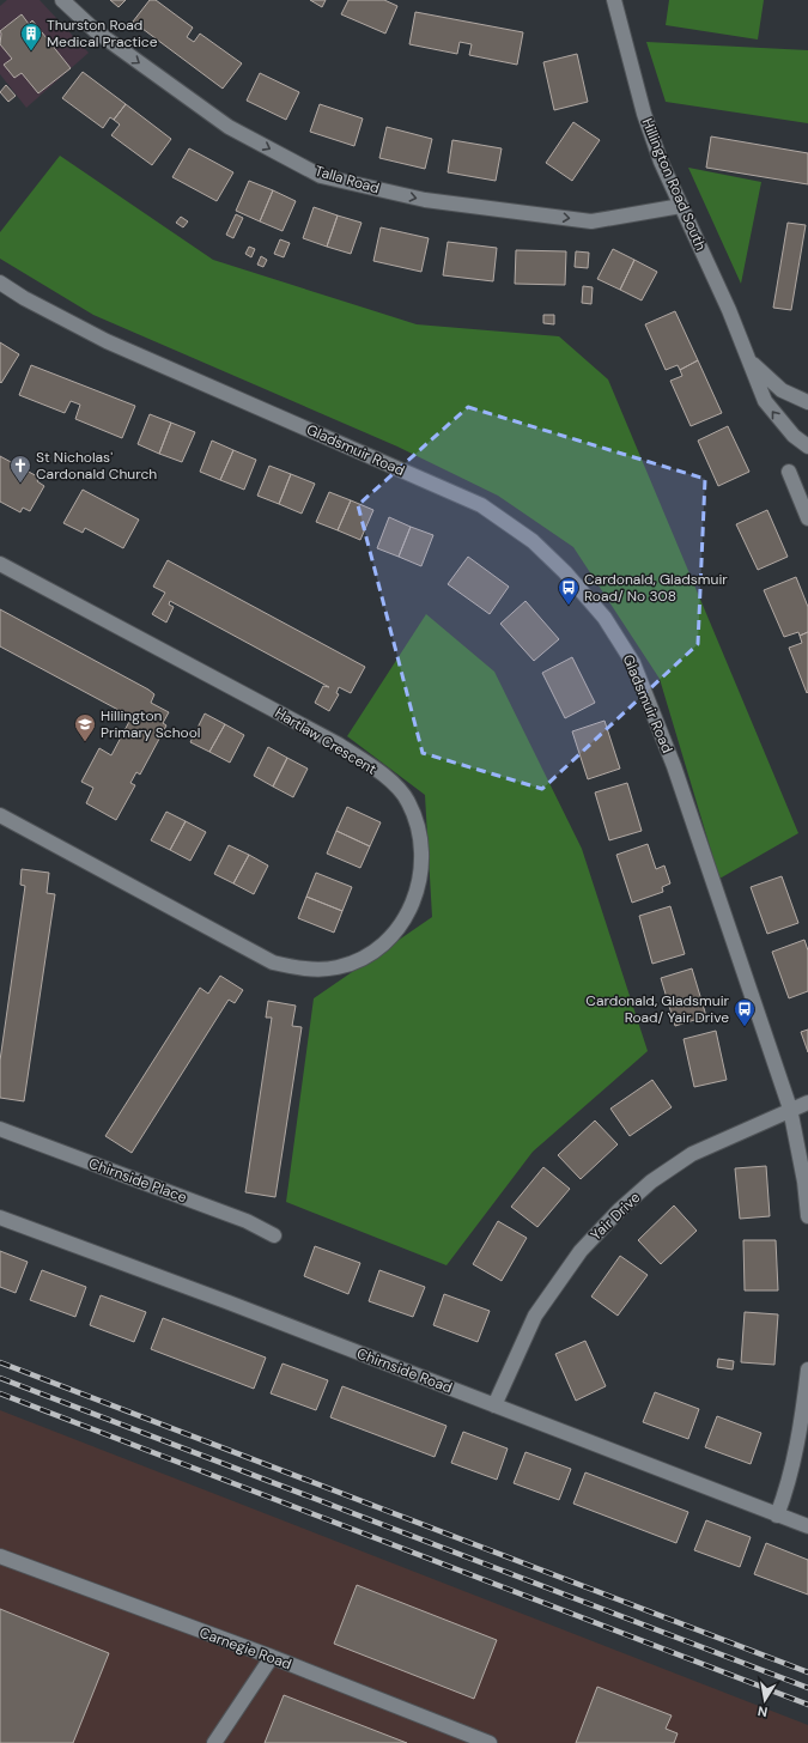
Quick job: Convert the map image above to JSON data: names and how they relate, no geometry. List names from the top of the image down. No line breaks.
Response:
{"streets":{"street":["Talla Road","Hillington Road South","Gladsmuir Road","Hartlaw Crescent","Chirnside Place","Yair Drive","Chirnside Road","Carnegie Road"]},"crossings":[["Talla Road","Hillington Road South"],["Gladsmuir Road","Yair Drive"],["Yair Drive","Chirnside Road"]],"one_way":["Talla Road"],"places":{"building":["Thurston Road Medical Practice"],"church":["St Nicholas' Cardonald Church"],"bus stop":["Cardonald, Gladsmuir Road/ No 308","Cardonald, Gladsmuir Road/ Yair Drive"],"school or university":["Hillington Primary School"]},"north":"bottom"}
